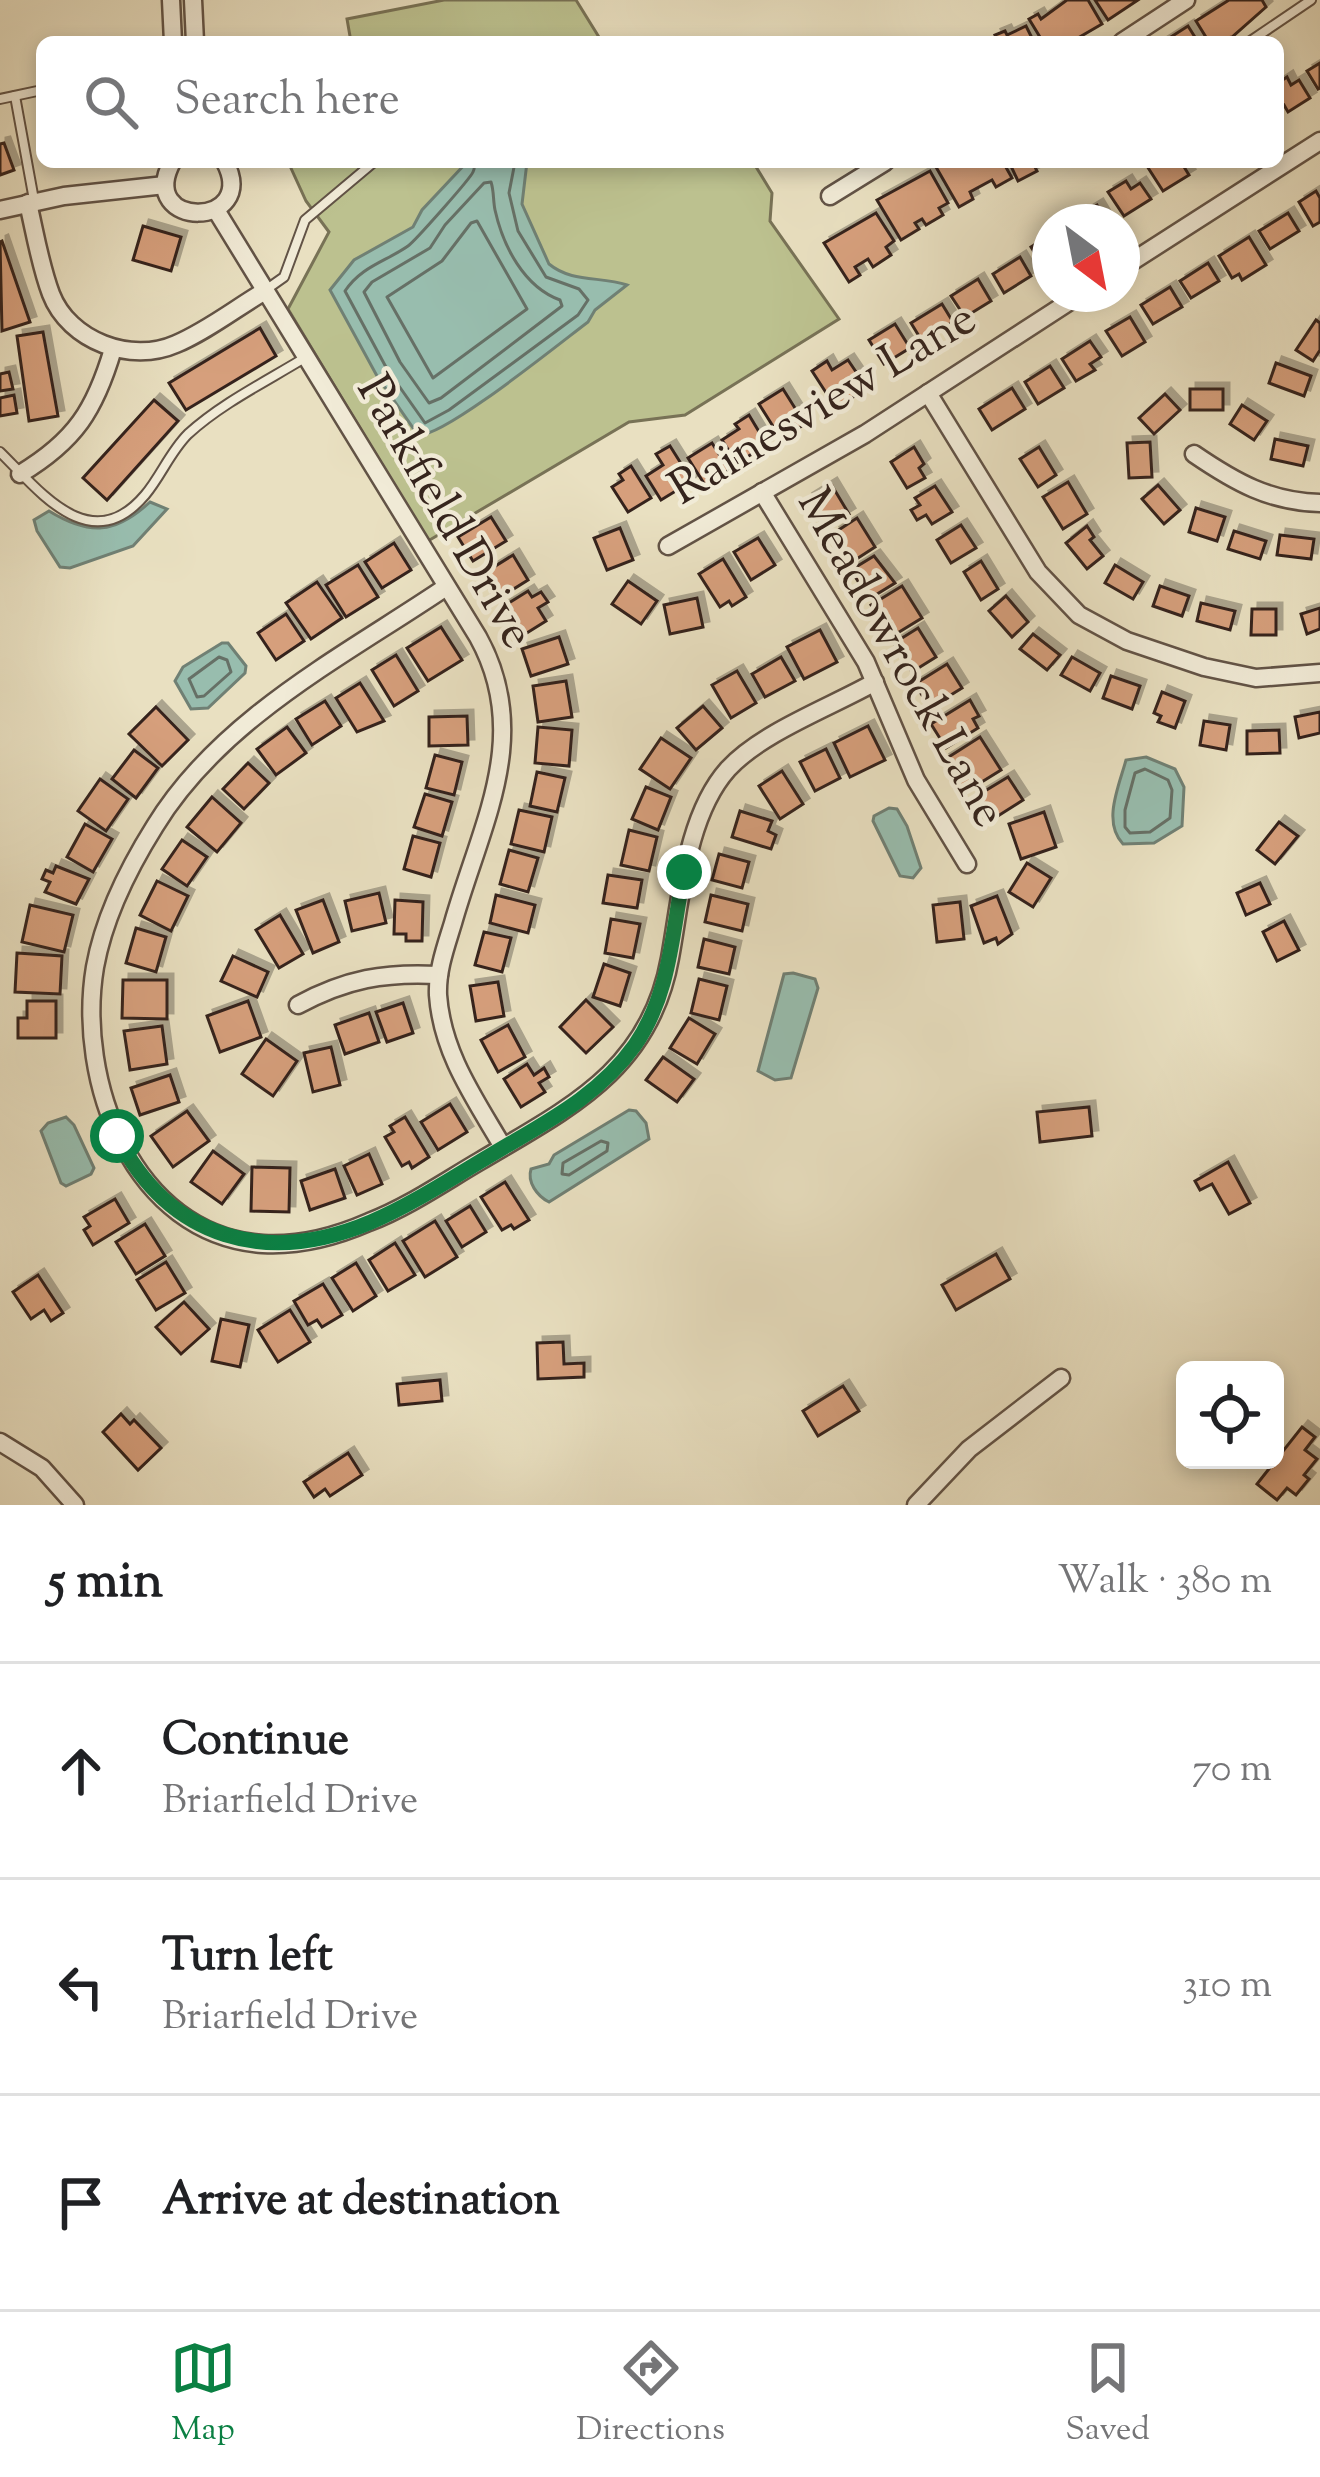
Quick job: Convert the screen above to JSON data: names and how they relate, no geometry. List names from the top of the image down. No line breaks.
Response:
{"streets":{"street":["Rainesview Lane","Parkfield Drive","Meadowrock Lane"]},"crossings":[["Rainesview Lane","Meadowrock Lane"]],"north":"bottom right","page":{"search":"Search here","heading":["5 min","Walk · 380 m"],"list":[["Continue","Briarfield Drive","70 m"],["Turn left","Briarfield Drive","310 m"],"Arrive at destination"],"nav":["Map","Directions","Saved"]}}
